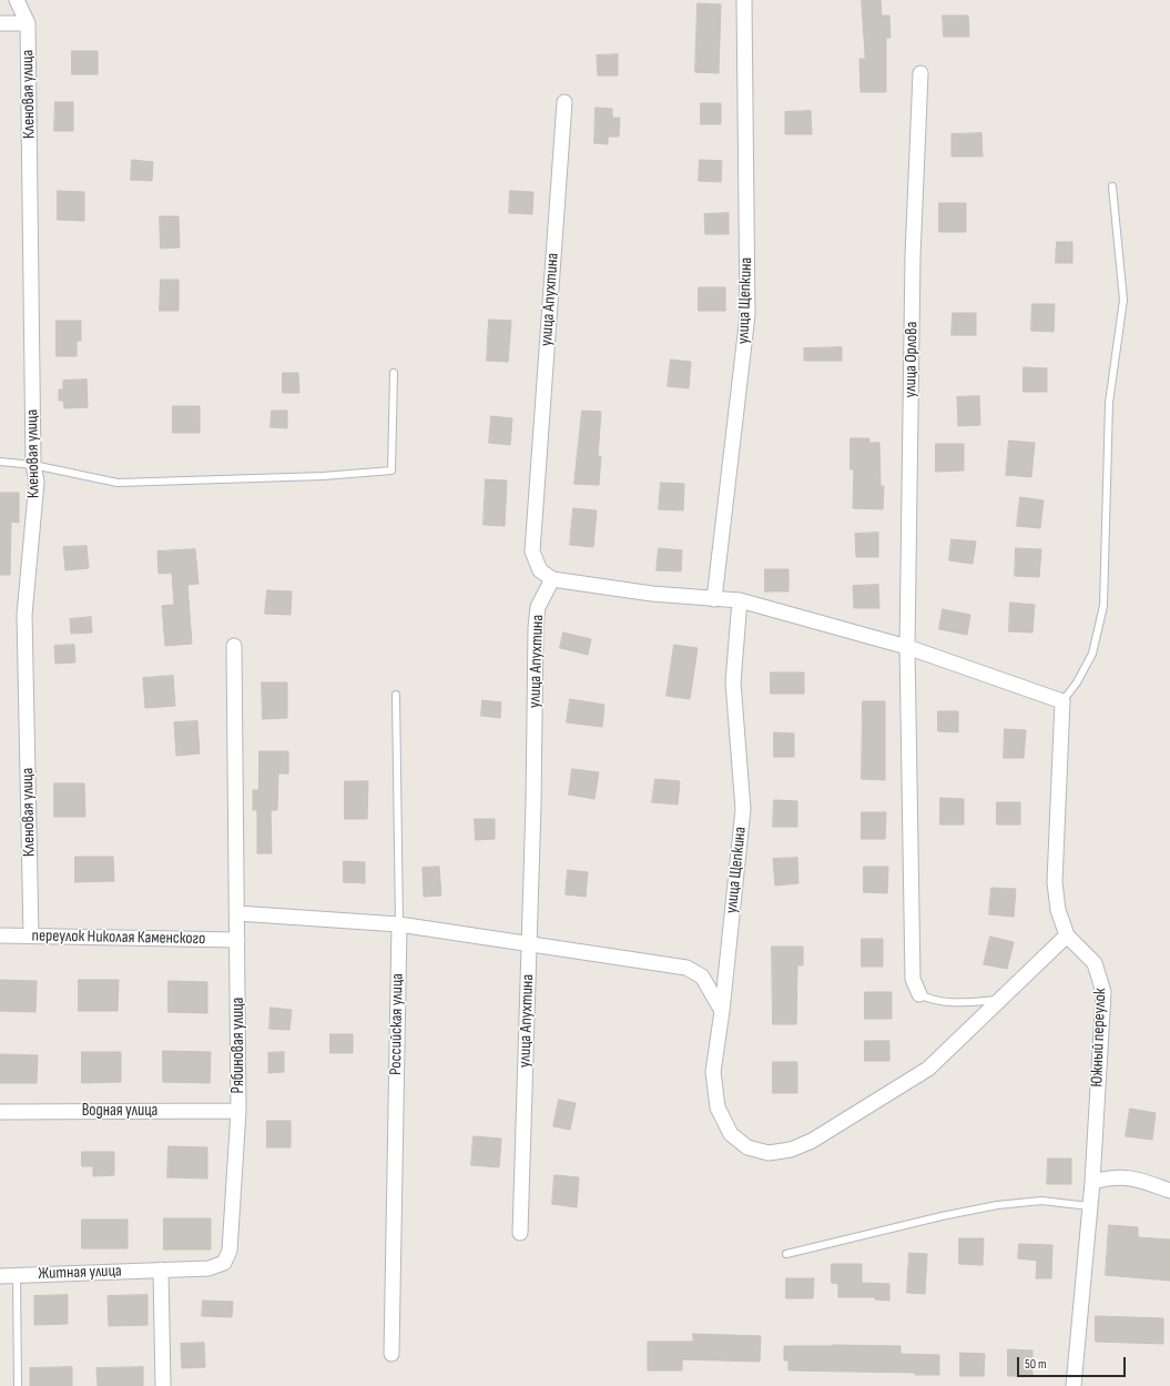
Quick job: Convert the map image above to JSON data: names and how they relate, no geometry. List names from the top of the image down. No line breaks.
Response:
{"streets":{"street":["Кленовая улица","улица Апухтина","улица Щепкина","улица Орлова","переулок Николая Каменского","Российская улица","Южный переулок","Рябиновая улица","Водная улица","Житная улица"]},"crossings":[["Кленовая улица","переулок Николая Каменского"],["переулок Николая Каменского","Рябиновая улица"],["Рябиновая улица","Водная улица"],["Рябиновая улица","Житная улица"]],"scale_bar":"50 m"}
